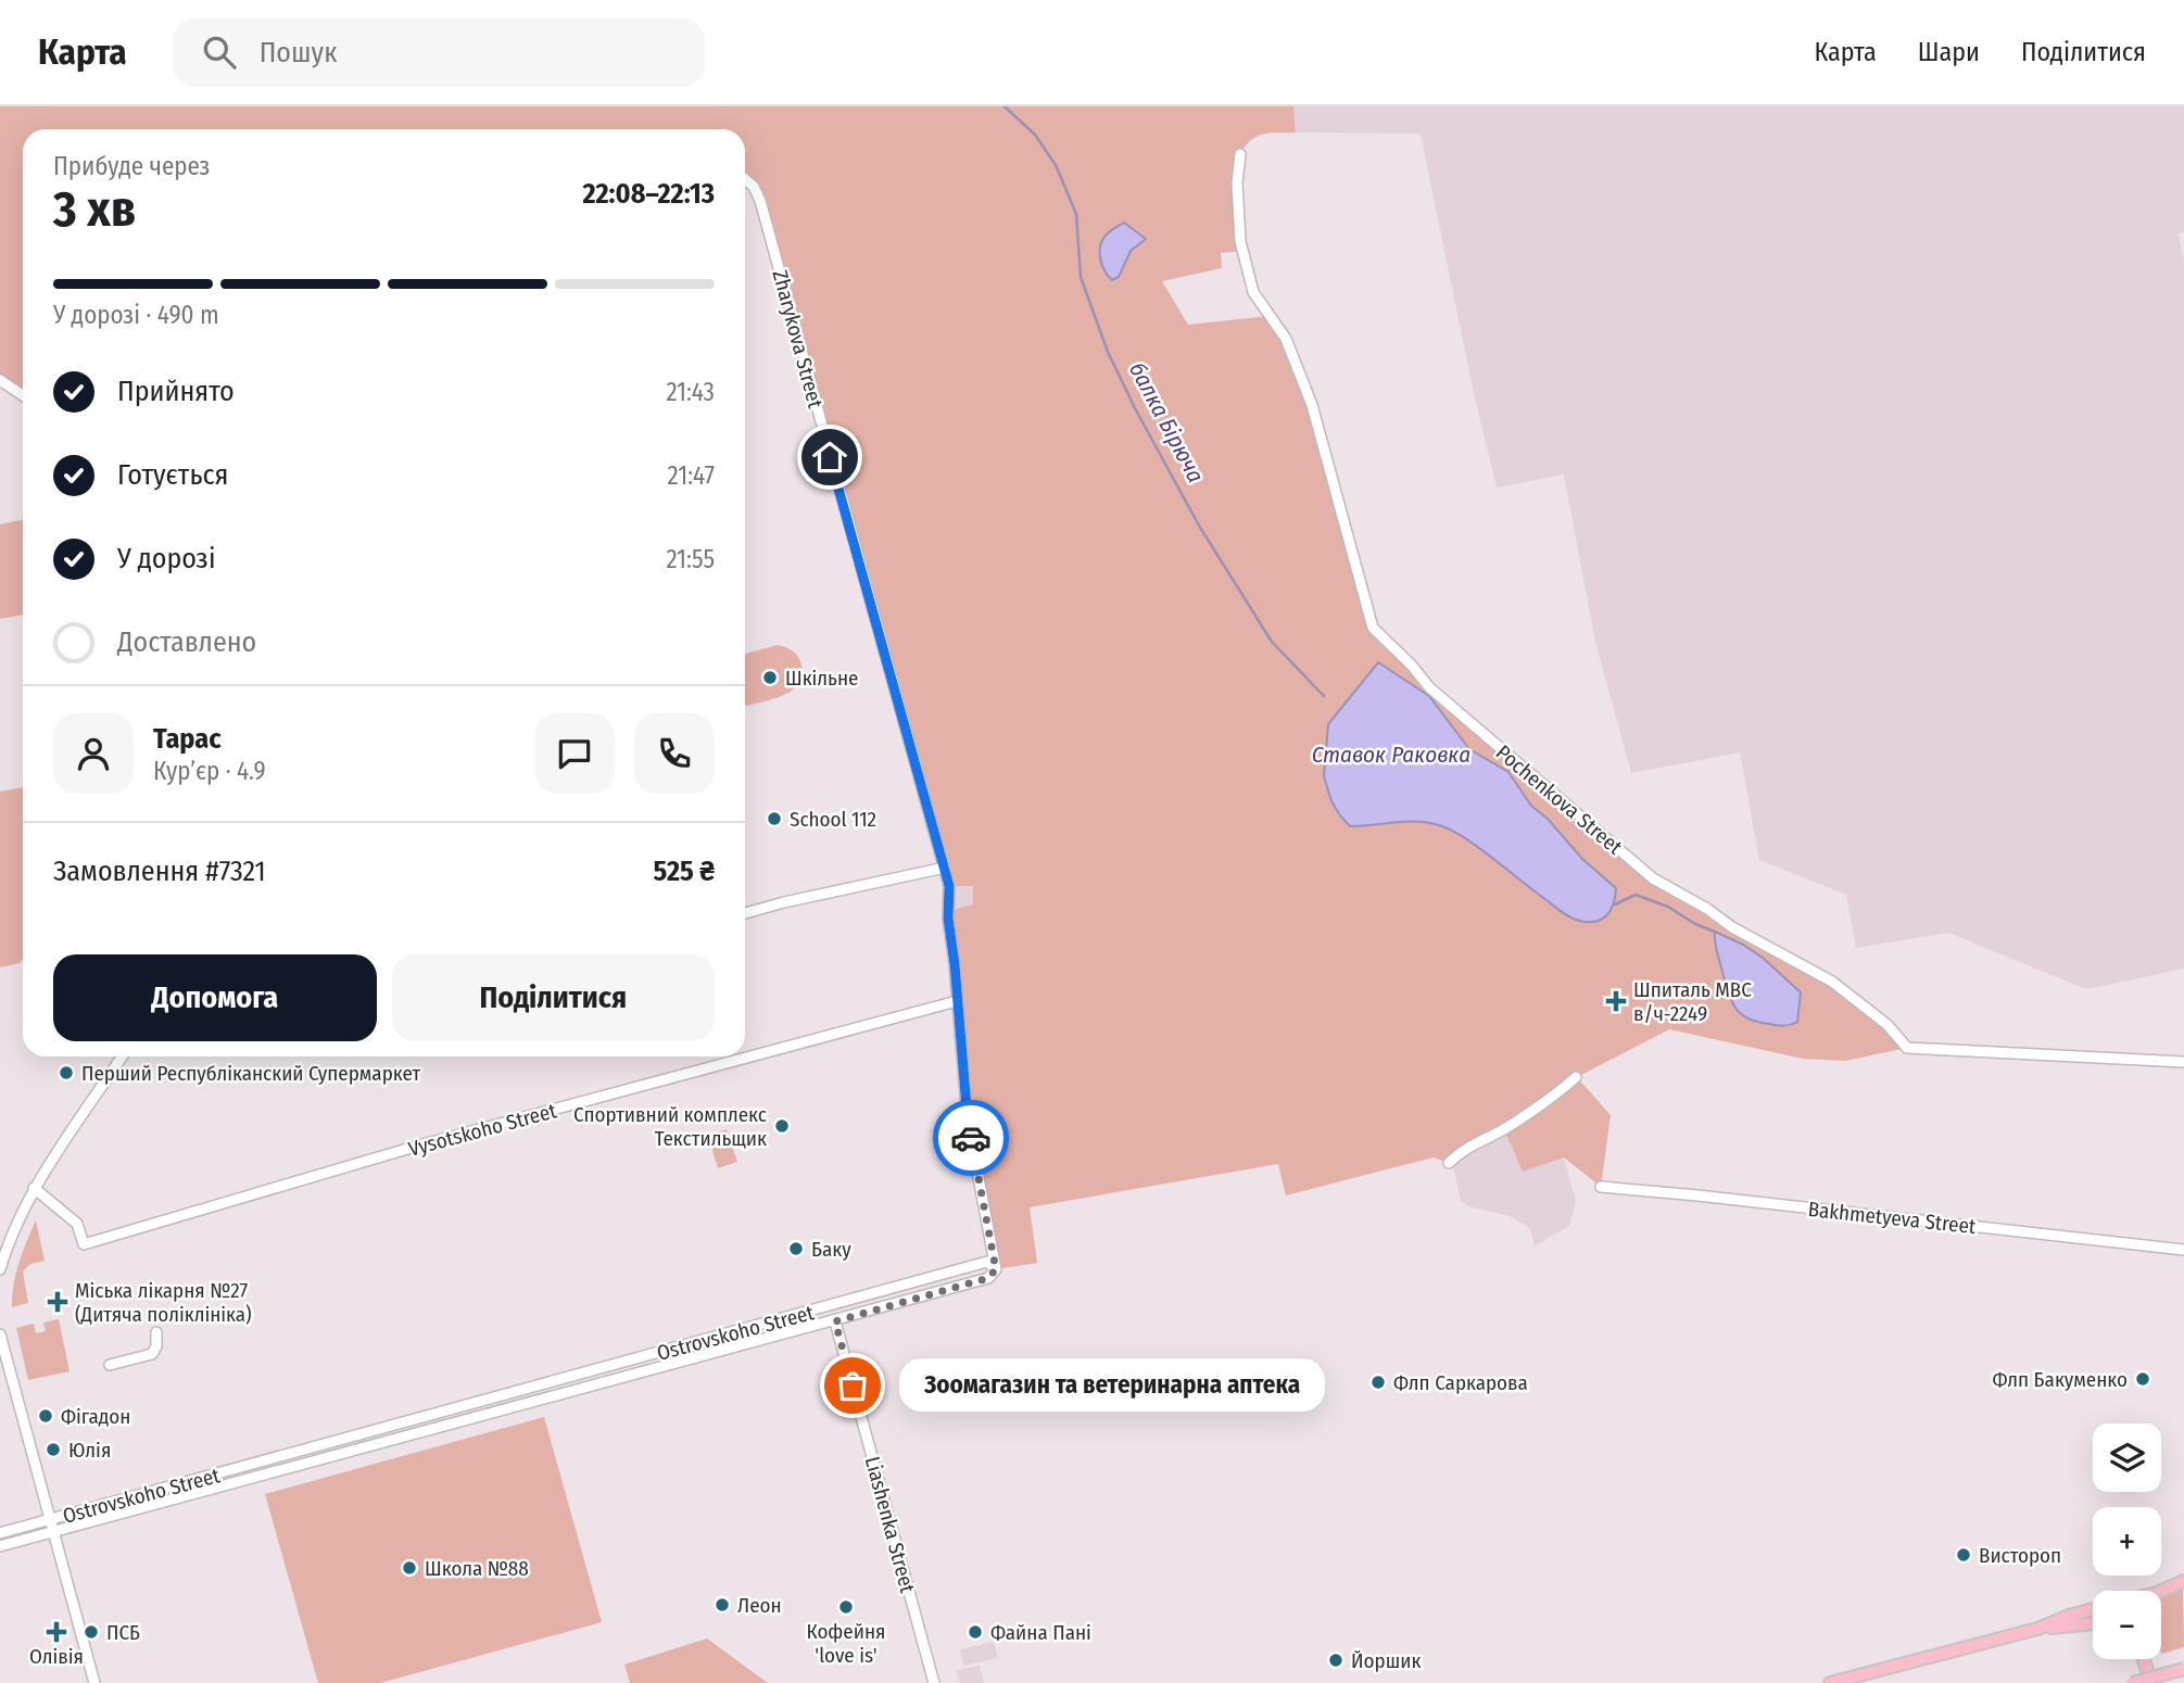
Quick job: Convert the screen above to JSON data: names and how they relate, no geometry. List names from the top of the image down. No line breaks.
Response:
{"streets":{"street":["Zharykova Street","Pochenkova Street","Vysotskoho Street","Bakhmetyeva Street","Ostrovskoho Street","Liashenka Street"]},"crossings":[["Zharykova Street","Vysotskoho Street"],["Zharykova Street","Ostrovskoho Street"],["Ostrovskoho Street","Liashenka Street"]],"water":["балка Бірюча","Ставок Раковка"],"places":{"other":["Шкільне","School 112","Перший Республiканский Супермаркет","Спортивний комплекс Текстильщик","Баку","Флп Бакуменко","Флп Саркарова","Зоомагазин та ветеринарна аптека","Фігадон","Юлія","Вистороп","Школа №88","Леон","Кофейня 'love is'","ПСБ","Файна Пані","Йоршик"],"health":["Шпиталь МВС в/ч-2249","Міська лікарня №27 (Дитяча поліклініка)","Олівія"]},"page":{"header":"Карта","search":"Пошук","nav":["Карта","Шари","Поділитися"],"heading":["3 хв","Прибуде через","22:08–22:13"],"panel":["Тарас","Кур’єр · 4.9","Замовлення #7321","525 ₴"],"bar":"У дорозі · 490 m","list":[["Прийнято","21:43"],["Готується","21:47"],["У дорозі","21:55"],"Доставлено"],"buttons":["Допомога","Поділитися"],"bubble":"Зоомагазин та ветеринарна аптека","map_buttons":["+","−"]}}
